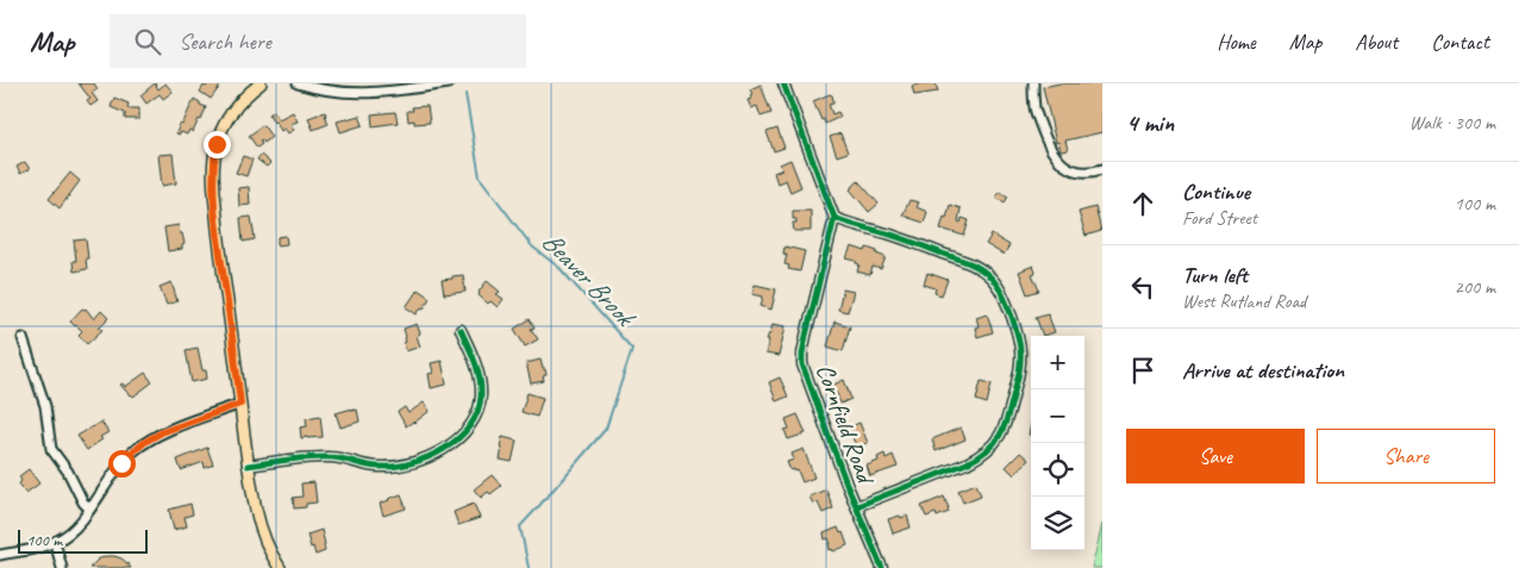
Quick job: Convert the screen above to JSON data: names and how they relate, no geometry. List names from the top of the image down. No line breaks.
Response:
{"streets":{"street":["Cornfield Road"]},"water":["Beaver Brook"],"scale_bar":"100 m","page":{"header":"Map","search":"Search here","nav":["Home","Map","About","Contact"],"heading":["4 min","Walk · 300 m"],"list":[["Continue","Ford Street","100 m"],["Turn left","West Rutland Road","200 m"],"Arrive at destination"],"map_buttons":["+","−"],"buttons":["Save","Share"],"scale":"100 m"}}
